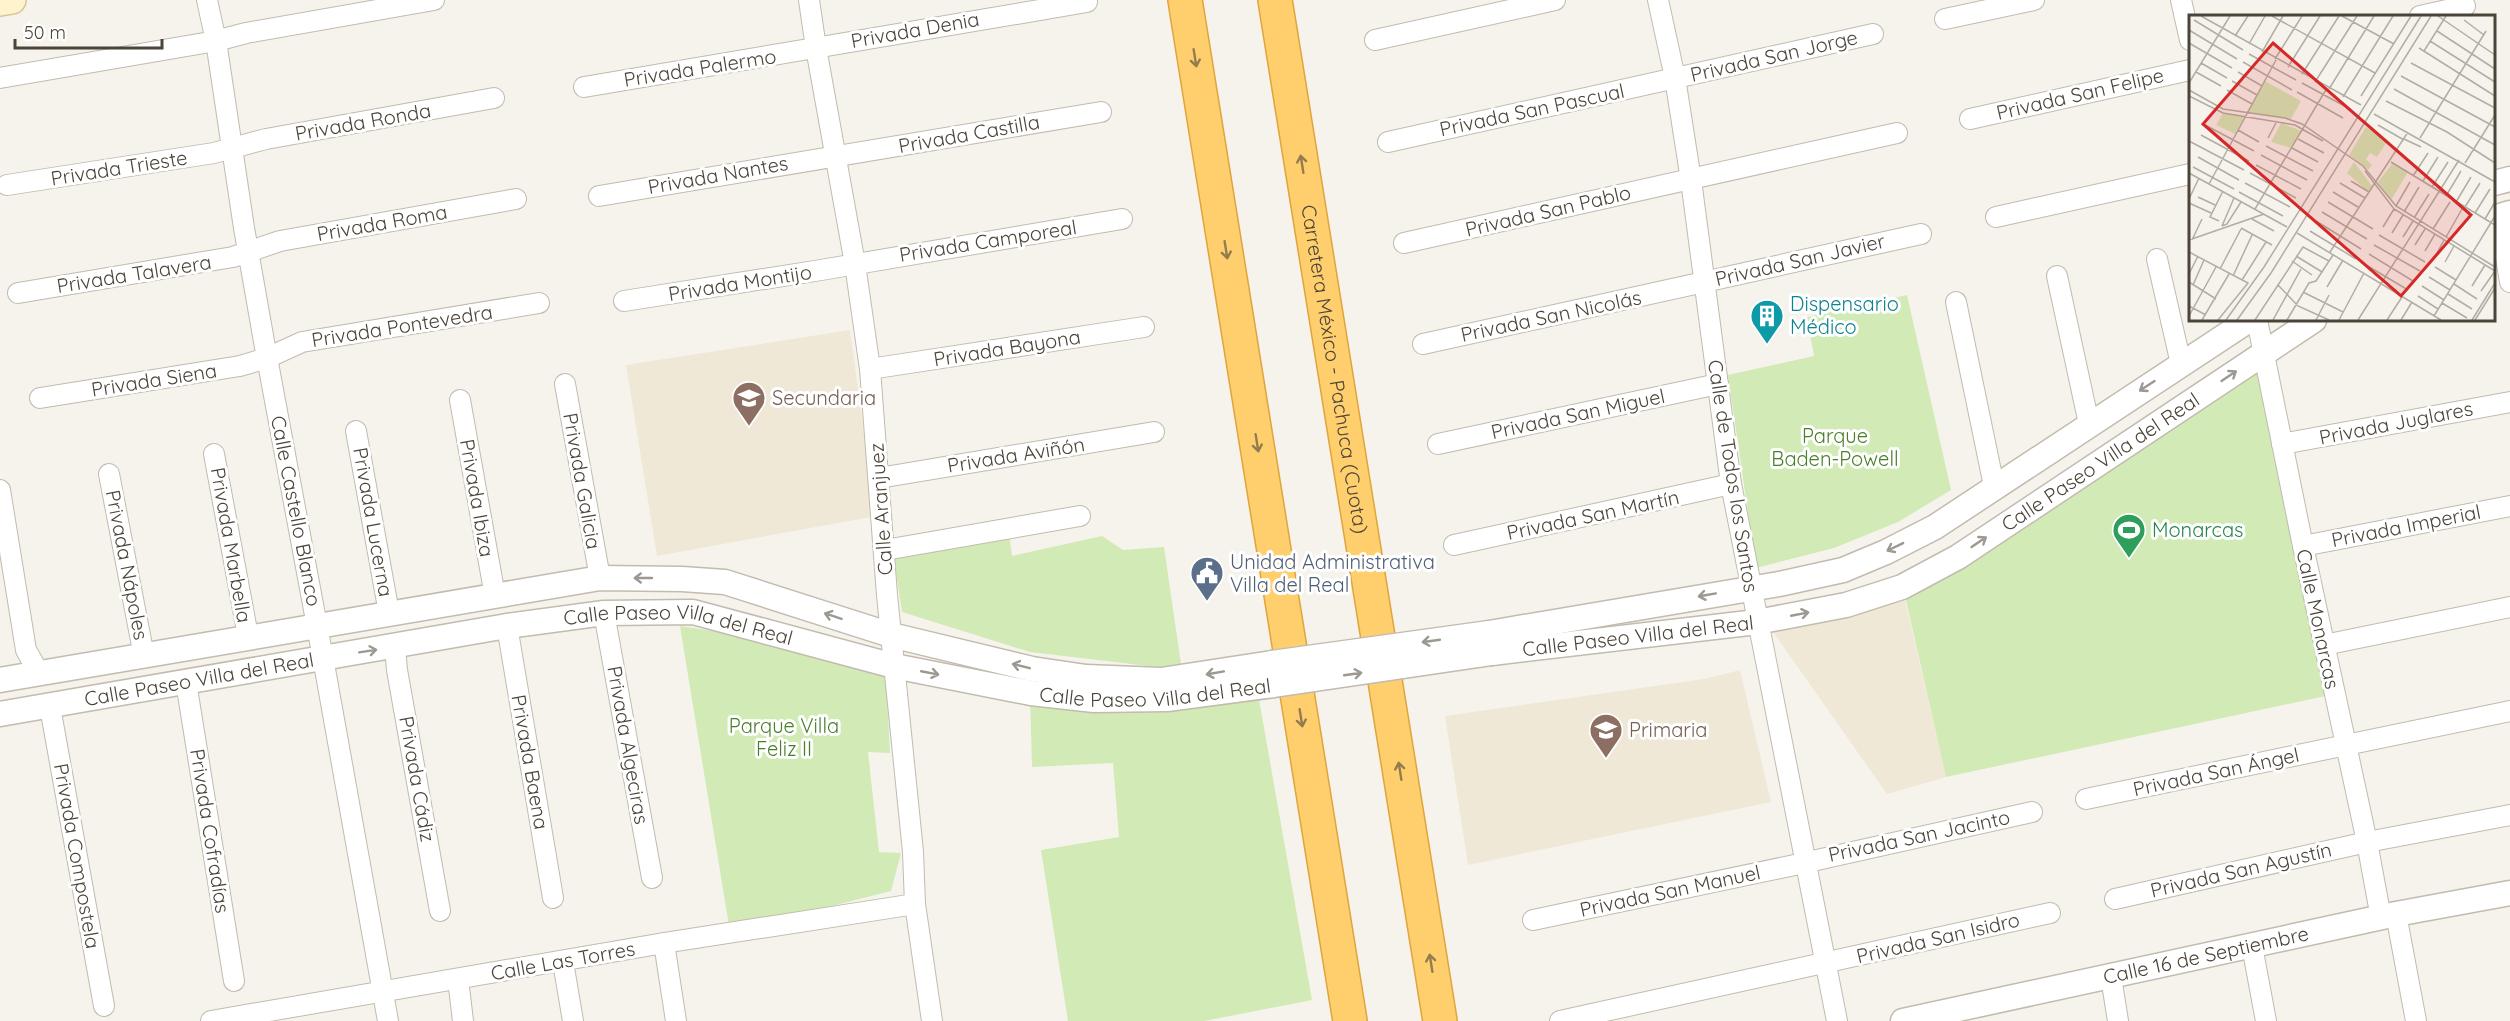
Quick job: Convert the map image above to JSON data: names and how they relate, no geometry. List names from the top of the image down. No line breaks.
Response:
{"streets":{"highway":["Carretera México - Pachuca (Cuota)"],"street":["Privada Denia","Privada San Jorge","Privada Palermo","Privada San Felipe","Privada San Pascual","Privada Ronda","Privada Castilla","Privada Trieste","Privada Nantes","Privada San Pablo","Privada Roma","Privada Camporeal","Privada San Javier","Privada Talavera","Privada Montijo","Privada San Nicolás","Privada Pontevedra","Privada Bayona","Privada Siena","Privada San Miguel","Privada Juglares","Privada Aviñón","Calle Paseo Villa del Real","Calle de Todos los Santos","Privada Galicia","Privada Ibiza","Calle Aranjuez","Calle Castello Blanco","Privada San Martín","Privada Lucerna","Privada Imperial","Privada Marbella","Privada Nápoles","Calle Monarcas","Privada Algeciras","Privada Baena","Privada San Ángel","Privada Cádiz","Privada Cofradías","Privada San Jacinto","Privada Compostela","Privada San Agustín","Privada San Manuel","Privada San Isidro","Calle 16 de Septiembre","Calle Las Torres"]},"crossings":[["Privada Denia","Privada Palermo"],["Privada Denia","Calle Aranjuez"],["Privada San Jorge","Privada San Pascual"],["Privada San Jorge","Calle de Todos los Santos"],["Privada Palermo","Calle Aranjuez"],["Privada San Pascual","Calle de Todos los Santos"],["Privada Ronda","Privada Trieste"],["Privada Ronda","Calle Castello Blanco"],["Privada Castilla","Privada Nantes"],["Privada Castilla","Calle Aranjuez"],["Privada Trieste","Calle Castello Blanco"],["Privada Nantes","Calle Aranjuez"],["Privada San Pablo","Calle de Todos los Santos"],["Privada Roma","Privada Talavera"],["Privada Roma","Calle Castello Blanco"],["Privada Camporeal","Privada Montijo"],["Privada Camporeal","Calle Aranjuez"],["Privada San Javier","Privada San Nicolás"],["Privada San Javier","Calle de Todos los Santos"],["Privada Talavera","Calle Castello Blanco"],["Privada Montijo","Calle Aranjuez"],["Privada Pontevedra","Privada Siena"],["Privada Pontevedra","Calle Castello Blanco"],["Privada Bayona","Calle Aranjuez"],["Privada Siena","Calle Castello Blanco"],["Privada San Miguel","Calle de Todos los Santos"],["Privada Juglares","Calle Monarcas"],["Privada Aviñón","Calle Aranjuez"],["Calle Paseo Villa del Real","Calle de Todos los Santos"],["Calle Paseo Villa del Real","Privada Galicia"],["Calle Paseo Villa del Real","Privada Ibiza"],["Calle Paseo Villa del Real","Calle Aranjuez"],["Calle Paseo Villa del Real","Calle Castello Blanco"],["Calle Paseo Villa del Real","Privada Lucerna"],["Calle Paseo Villa del Real","Privada Marbella"],["Calle Paseo Villa del Real","Privada Nápoles"],["Calle Paseo Villa del Real","Calle Monarcas"],["Calle Paseo Villa del Real","Privada Algeciras"],["Calle Paseo Villa del Real","Privada Baena"],["Calle Paseo Villa del Real","Privada Cádiz"],["Calle Paseo Villa del Real","Privada Cofradías"],["Calle Paseo Villa del Real","Privada Compostela"],["Calle de Todos los Santos","Privada San Martín"],["Calle de Todos los Santos","Privada San Jacinto"],["Calle de Todos los Santos","Privada San Manuel"],["Calle de Todos los Santos","Privada San Isidro"],["Calle Aranjuez","Calle Las Torres"],["Calle Castello Blanco","Calle Las Torres"],["Privada Imperial","Calle Monarcas"],["Calle Monarcas","Privada San Ángel"],["Calle Monarcas","Privada San Agustín"],["Calle Monarcas","Calle 16 de Septiembre"],["Privada San Jacinto","Privada San Manuel"]],"parks":["Parque Baden-Powell","Parque Villa Feliz II"],"places":{"building":["Dispensario Médico"],"school or university":["Secundaria","Primaria"],"sports":["Monarcas"],"public building":["Unidad Administrativa Villa del Real"]},"scale_bar":"50 m"}
